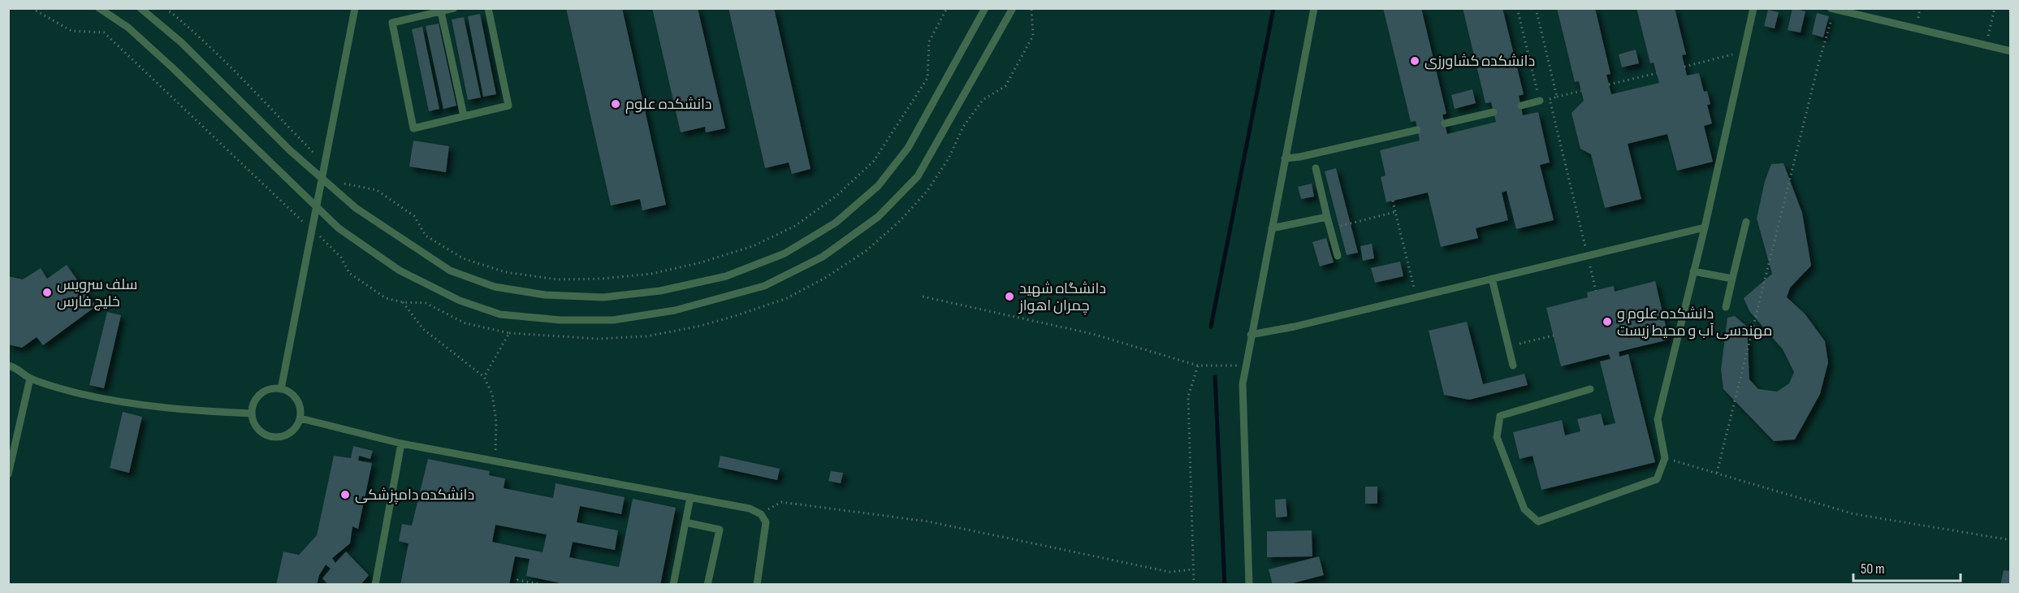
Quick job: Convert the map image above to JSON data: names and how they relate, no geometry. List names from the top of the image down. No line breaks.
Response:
{"places":["دانشکده کشاورزی","دانشکده علوم","سلف سرویس خلیج فارس","دانشگاه شهید چمران اهواز","دانشکده علوم و مهندسی آب و محیط زیست","دانشکده دامپزشکی"],"scale_bar":"50 m"}
